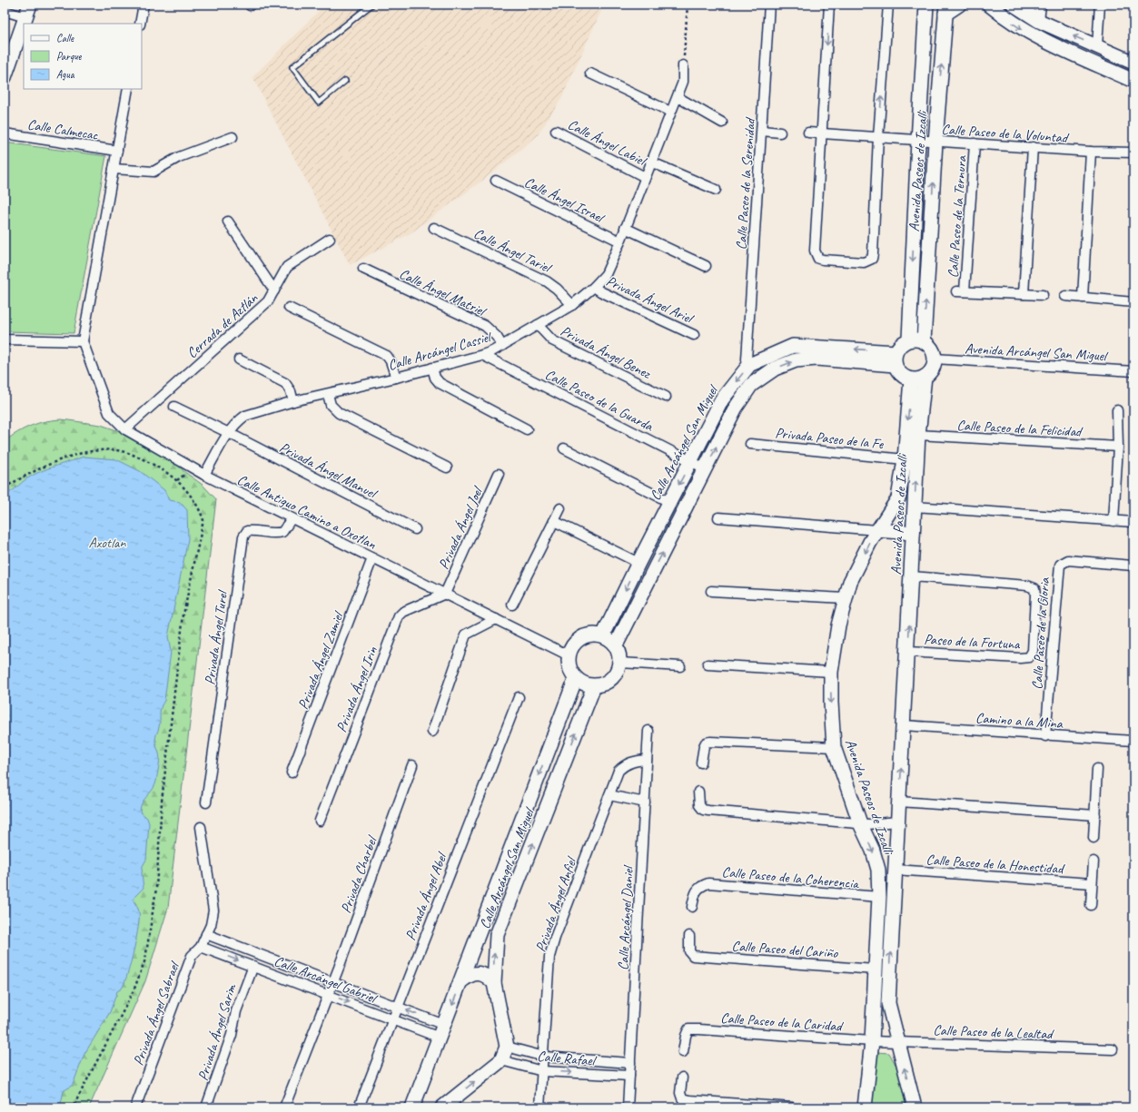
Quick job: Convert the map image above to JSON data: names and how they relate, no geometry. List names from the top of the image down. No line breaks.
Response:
{"streets":{"street":["Calle Calmecac","Calle Paseo de la Voluntad","Calle Ángel Labiel","Avenida Paseos de Izcalli","Calle Paseo de la Serenidad","Calle Ángel Israel","Calle Paseo de la Ternura","Calle Ángel Tariel","Calle Ángel Matriel","Privada Ángel Ariel","Cerrada de Aztlán","Calle Arcángel Cassiel","Privada Ángel Benez","Avenida Arcángel San Miguel","Calle Paseo de la Guarda","Calle Paseo de la Felicidad","Privada Paseo de la Fe","Calle Arcángel San Miguel","Privada Ángel Manuel","Calle Antiguo Camino a Oxotlan","Privada Ángel Joel","Calle Paseo de la Gloria","Privada Ángel Turel","Paseo de la Fortuna","Privada Ángel Zamiel","Privada Ángel Irin","Camino a la Mina","Calle Paseo de la Honestidad","Privada Charbel","Calle Paseo de la Coherencia","Privada Ángel Abel","Privada Ángel Anfiel","Calle Arcángel Daniel","Calle Paseo del Cariño","Calle Arcángel Gabriel","Privada Ángel Sabrael","Calle Paseo de la Caridad","Calle Paseo de la Lealtad","Privada Ángel Sarim","Calle Rafael"]},"crossings":[["Calle Paseo de la Voluntad","Avenida Paseos de Izcalli"],["Calle Paseo de la Voluntad","Calle Paseo de la Ternura"],["Calle Ángel Labiel","Calle Arcángel Cassiel"],["Avenida Paseos de Izcalli","Avenida Arcángel San Miguel"],["Avenida Paseos de Izcalli","Calle Paseo de la Felicidad"],["Avenida Paseos de Izcalli","Privada Paseo de la Fe"],["Avenida Paseos de Izcalli","Calle Arcángel San Miguel"],["Avenida Paseos de Izcalli","Paseo de la Fortuna"],["Avenida Paseos de Izcalli","Camino a la Mina"],["Avenida Paseos de Izcalli","Calle Paseo de la Honestidad"],["Avenida Paseos de Izcalli","Calle Paseo de la Coherencia"],["Avenida Paseos de Izcalli","Calle Paseo del Cariño"],["Avenida Paseos de Izcalli","Calle Paseo de la Caridad"],["Avenida Paseos de Izcalli","Calle Paseo de la Lealtad"],["Calle Paseo de la Serenidad","Calle Arcángel San Miguel"],["Calle Ángel Israel","Calle Arcángel Cassiel"],["Calle Ángel Tariel","Calle Arcángel Cassiel"],["Calle Ángel Matriel","Calle Arcángel Cassiel"],["Privada Ángel Ariel","Calle Arcángel Cassiel"],["Cerrada de Aztlán","Calle Antiguo Camino a Oxotlan"],["Calle Arcángel Cassiel","Privada Ángel Benez"],["Calle Arcángel Cassiel","Calle Paseo de la Guarda"],["Calle Arcángel Cassiel","Privada Ángel Manuel"],["Calle Arcángel Cassiel","Calle Antiguo Camino a Oxotlan"],["Avenida Arcángel San Miguel","Calle Arcángel San Miguel"],["Calle Paseo de la Guarda","Calle Arcángel San Miguel"],["Calle Arcángel San Miguel","Calle Antiguo Camino a Oxotlan"],["Calle Arcángel San Miguel","Calle Arcángel Gabriel"],["Calle Arcángel San Miguel","Calle Rafael"],["Calle Antiguo Camino a Oxotlan","Privada Ángel Joel"],["Calle Antiguo Camino a Oxotlan","Privada Ángel Turel"],["Calle Antiguo Camino a Oxotlan","Privada Ángel Zamiel"],["Calle Antiguo Camino a Oxotlan","Privada Ángel Irin"],["Privada Ángel Joel","Privada Ángel Irin"],["Calle Paseo de la Gloria","Camino a la Mina"],["Privada Charbel","Calle Arcángel Gabriel"],["Privada Ángel Abel","Calle Arcángel Gabriel"],["Privada Ángel Anfiel","Calle Arcángel Daniel"],["Privada Ángel Anfiel","Calle Rafael"],["Calle Arcángel Daniel","Calle Rafael"],["Calle Arcángel Gabriel","Privada Ángel Sabrael"],["Calle Arcángel Gabriel","Privada Ángel Sarim"],["Calle Paseo de la Caridad","Calle Paseo de la Lealtad"]],"parks":["Axotlan"],"legend":["Calle","Parque","Agua"]}
